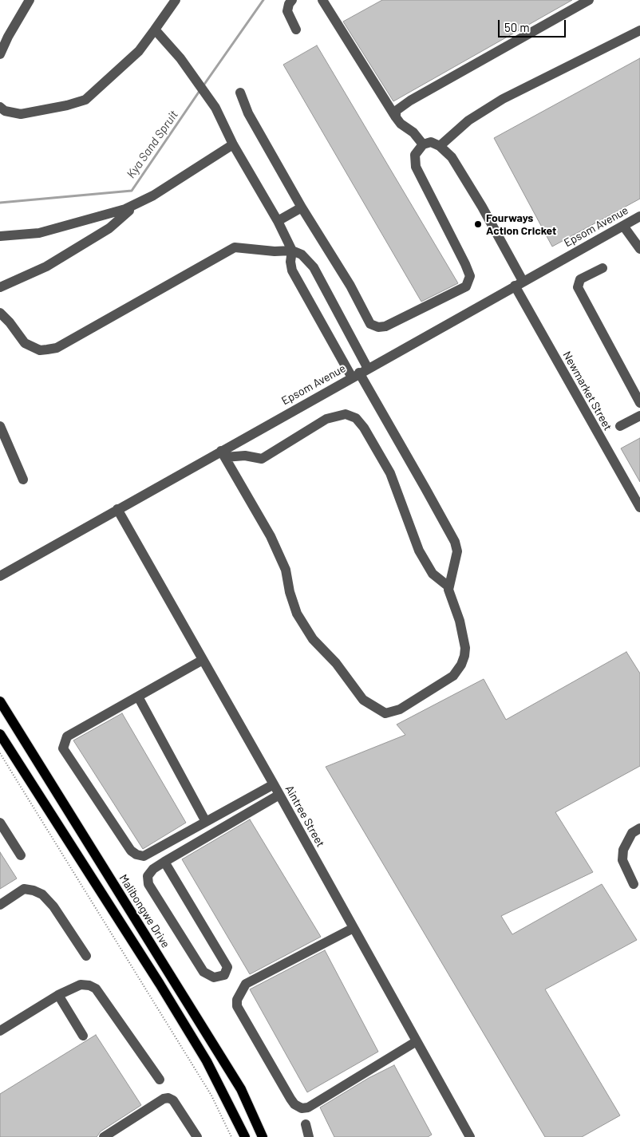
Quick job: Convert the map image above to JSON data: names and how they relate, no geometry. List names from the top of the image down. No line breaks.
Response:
{"streets":{"main road":["Malibongwe Drive"],"street":["Epsom Avenue","Newmarket Street","Aintree Street"]},"crossings":[["Epsom Avenue","Newmarket Street"],["Epsom Avenue","Aintree Street"]],"water":["Kya Sand Spruit"],"places":["Fourways Action Cricket"],"scale_bar":"50 m"}
